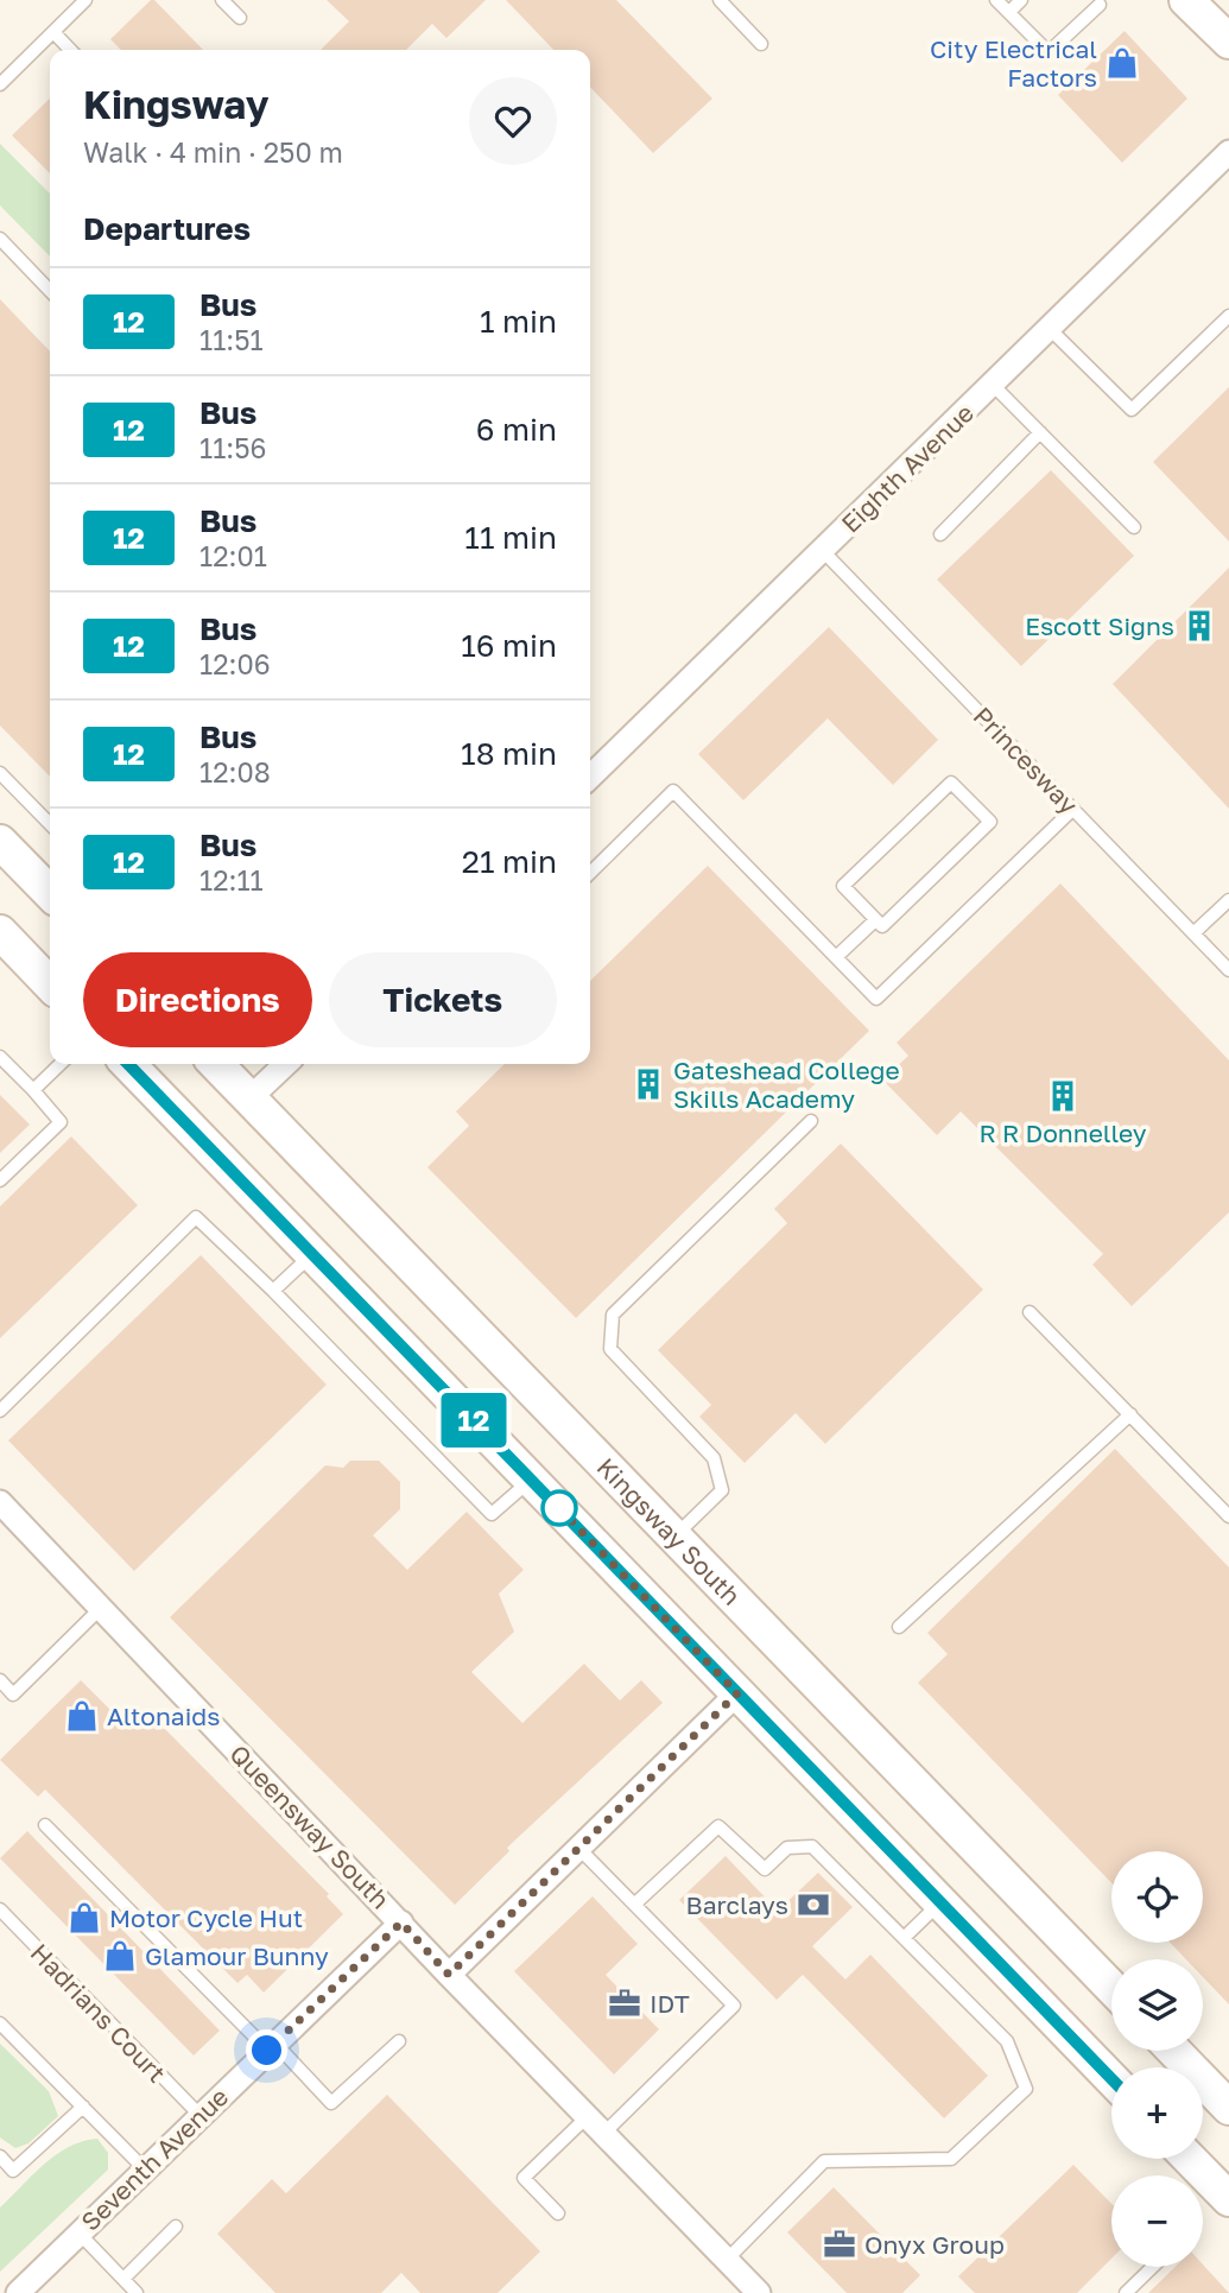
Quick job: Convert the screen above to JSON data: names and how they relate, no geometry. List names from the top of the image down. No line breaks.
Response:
{"streets":{"street":["Eighth Avenue","Kingsway South","Queensway South","Seventh Avenue"],"lane":["Princesway","Hadrians Court"]},"crossings":[["Eighth Avenue","Princesway"],["Queensway South","Seventh Avenue"],["Hadrians Court","Seventh Avenue"]],"places":{"shop":["City Electrical Factors","Altonaids","Motor Cycle Hut","Glamour Bunny"],"building":["Escott Signs","Gateshead College Skills Academy","R R Donnelley"],"bank":["Barclays"],"office":["IDT","Onyx Group"]},"lines":["bus line 12"],"page":{"on_map":"12","heading":[["Kingsway","Walk · 4 min · 250 m"],"Departures"],"list":[{"mark":"12","name":"Bus","note":"11:51","value":"1 min"},{"mark":"12","name":"Bus","note":"11:56","value":"6 min"},{"mark":"12","name":"Bus","note":"12:01","value":"11 min"},{"mark":"12","name":"Bus","note":"12:06","value":"16 min"},{"mark":"12","name":"Bus","note":"12:08","value":"18 min"},{"mark":"12","name":"Bus","note":"12:11","value":"21 min"}],"buttons":["Directions","Tickets"],"map_buttons":["+","−"]}}
